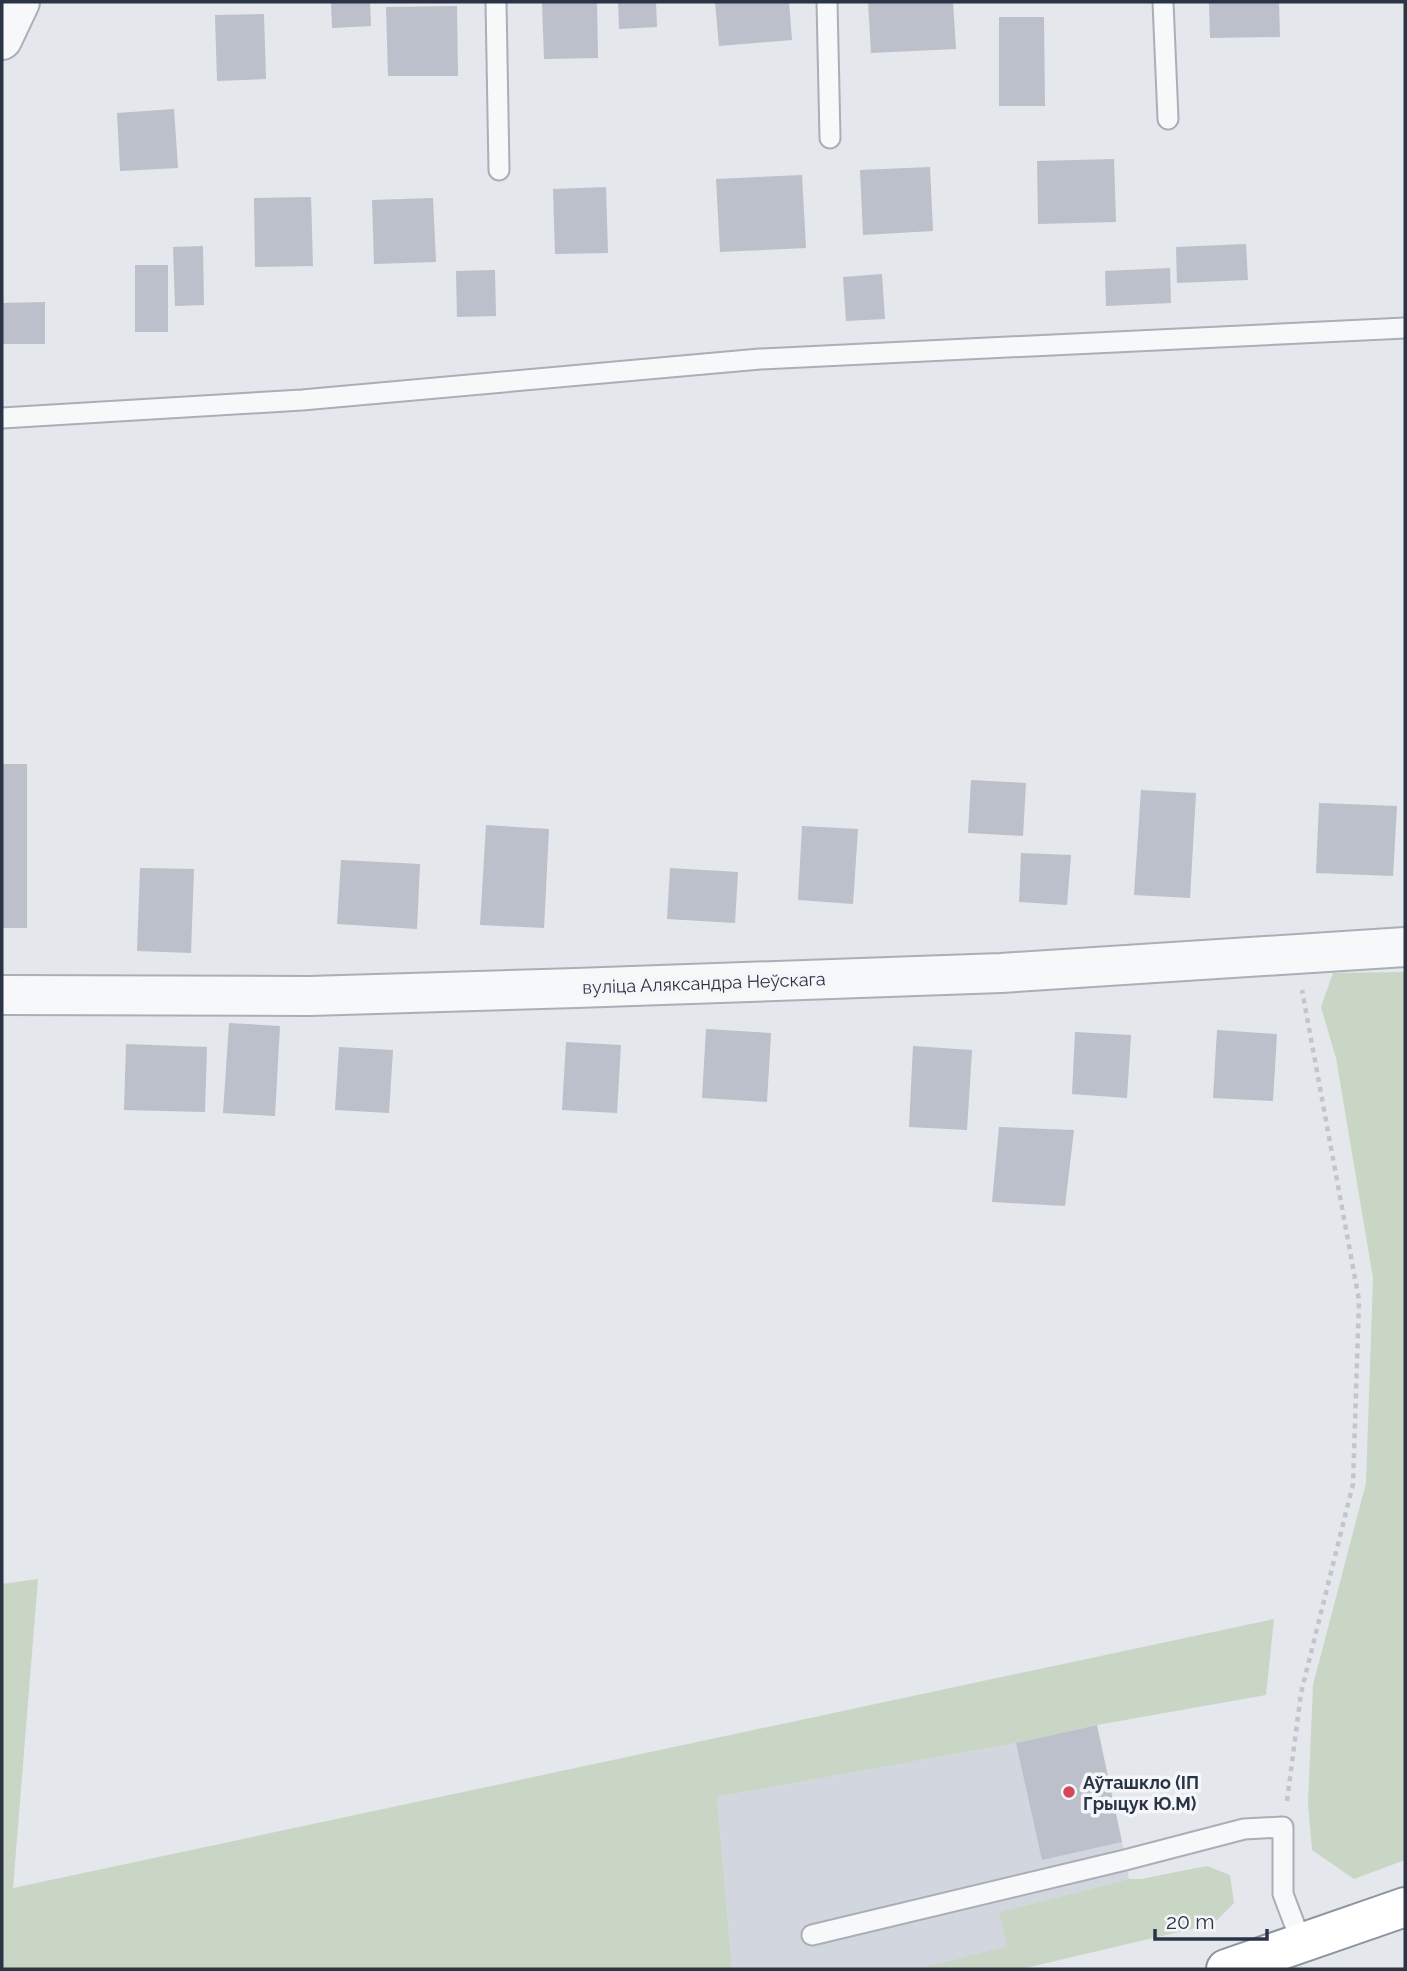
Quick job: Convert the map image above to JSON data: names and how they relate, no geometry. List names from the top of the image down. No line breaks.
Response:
{"streets":{"street":["вуліца Аляксандра Неўскага"]},"places":["Аўташкло (ІП Грыцук Ю.М)"],"scale_bar":"20 m"}
